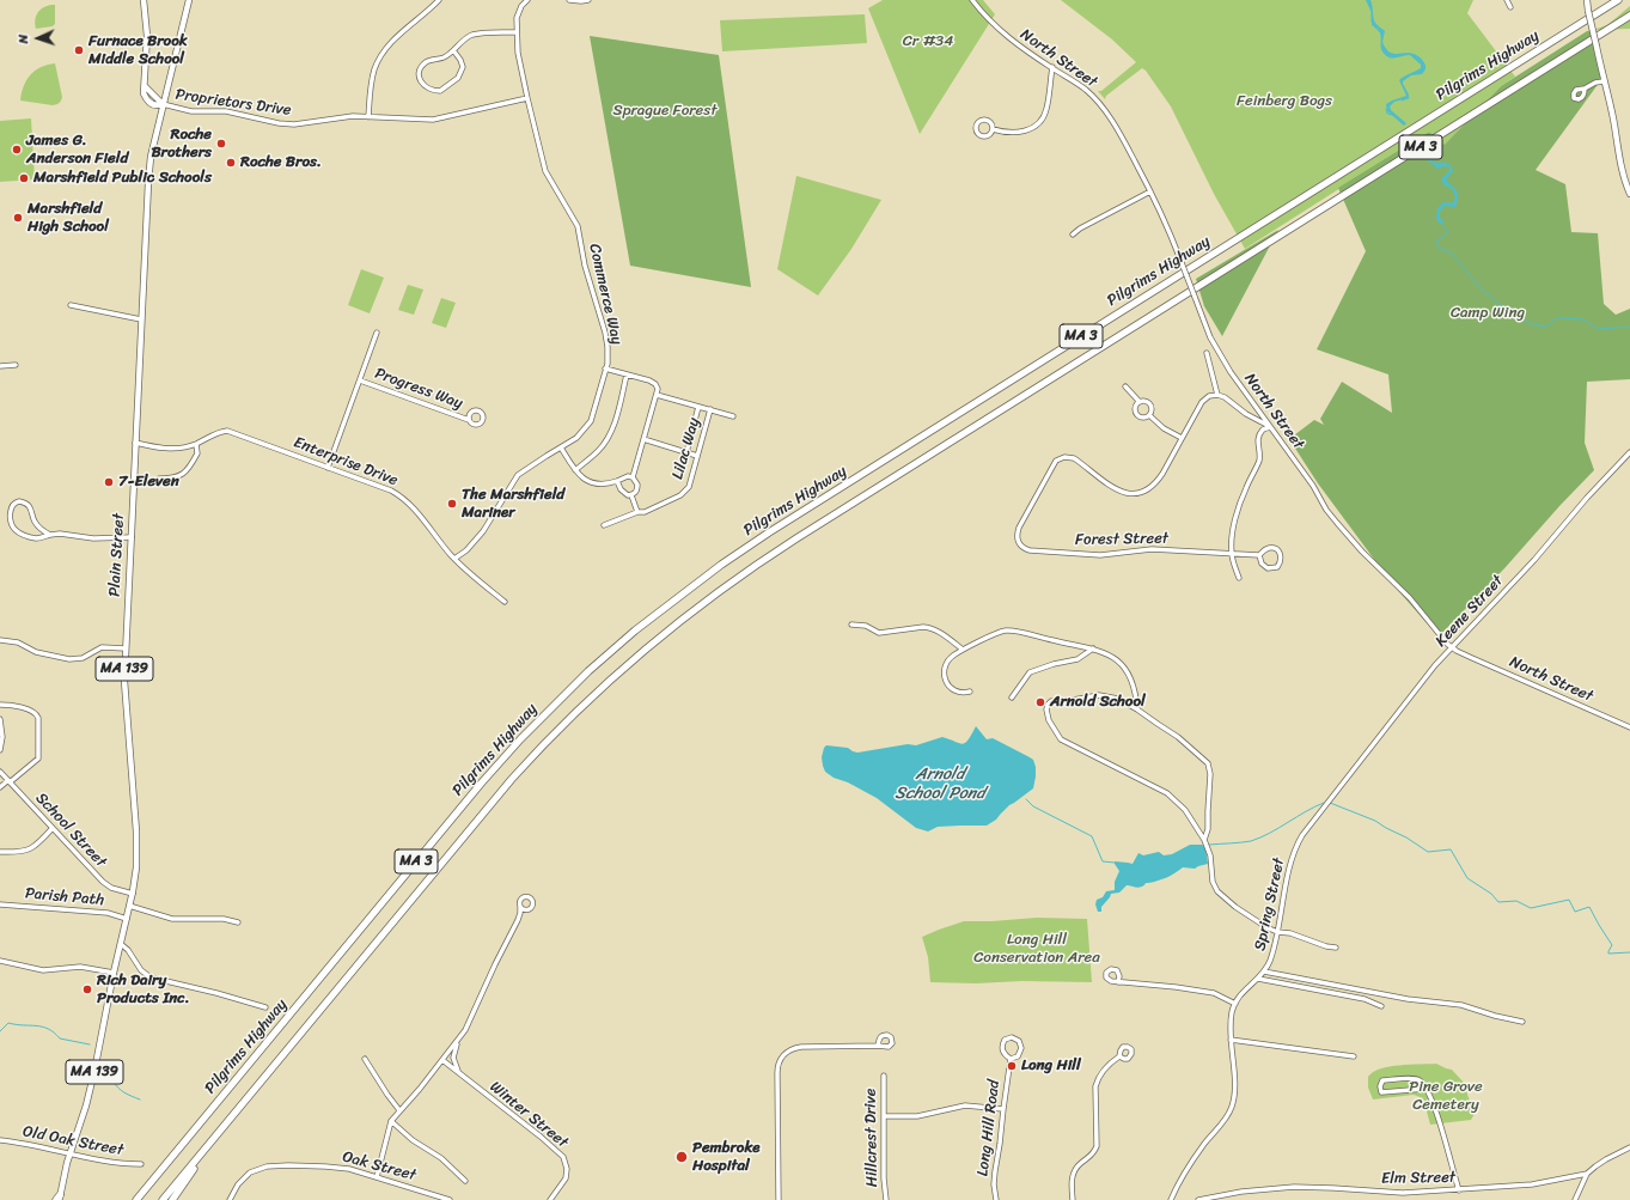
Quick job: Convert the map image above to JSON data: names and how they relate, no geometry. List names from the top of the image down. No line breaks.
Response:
{"streets":{"highway":["Pilgrims Highway","MA 3"],"main road":["Plain Street","MA 139"],"street":["North Street","Proprietors Drive","Commerce Way","Progress Way","Lilac Way","Enterprise Drive","Forest Street","Keene Street","School Street","Parish Path","Spring Street","Winter Street","Long Hill Road","Hillcrest Drive","Old Oak Street","Oak Street","Elm Street"]},"crossings":[["North Street","Keene Street"],["Proprietors Drive","Commerce Way"],["Proprietors Drive","Plain Street"],["Commerce Way","Enterprise Drive"],["Enterprise Drive","Plain Street"],["Plain Street","MA 139"],["Plain Street","School Street"],["Plain Street","Parish Path"],["Plain Street","Old Oak Street"],["Keene Street","Spring Street"],["MA 139","Old Oak Street"]],"water":["Arnold School Pond"],"parks":["Cr #34","Feinberg Bogs","Sprague Forest","Camp Wing","Long Hill Conservation Area","Pine Grove Cemetery"],"places":["Furnace Brook Middle School","Roche Brothers","James G. Anderson Field","Roche Bros.","Marshfield Public Schools","Marshfield High School","7-Eleven","The Marshfield Mariner","Arnold School","Rich Dairy Products Inc.","Long Hill","Pembroke Hospital"],"north":"left"}
